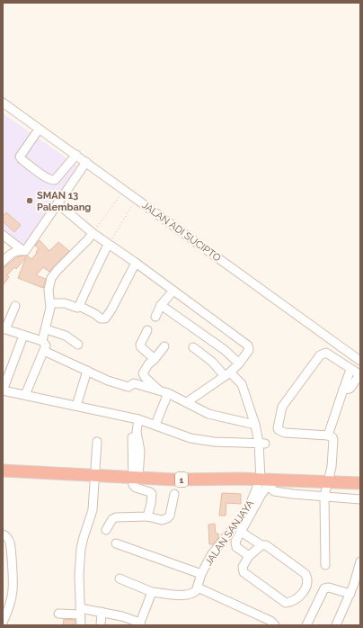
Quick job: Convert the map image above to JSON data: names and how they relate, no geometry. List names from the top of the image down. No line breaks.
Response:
{"streets":{"highway":["1"],"street":["JALAN ADI SUCIPTO","JALAN SANJAYA"]},"crossings":[["1","JALAN SANJAYA"]],"places":["SMAN 13 Palembang"]}
